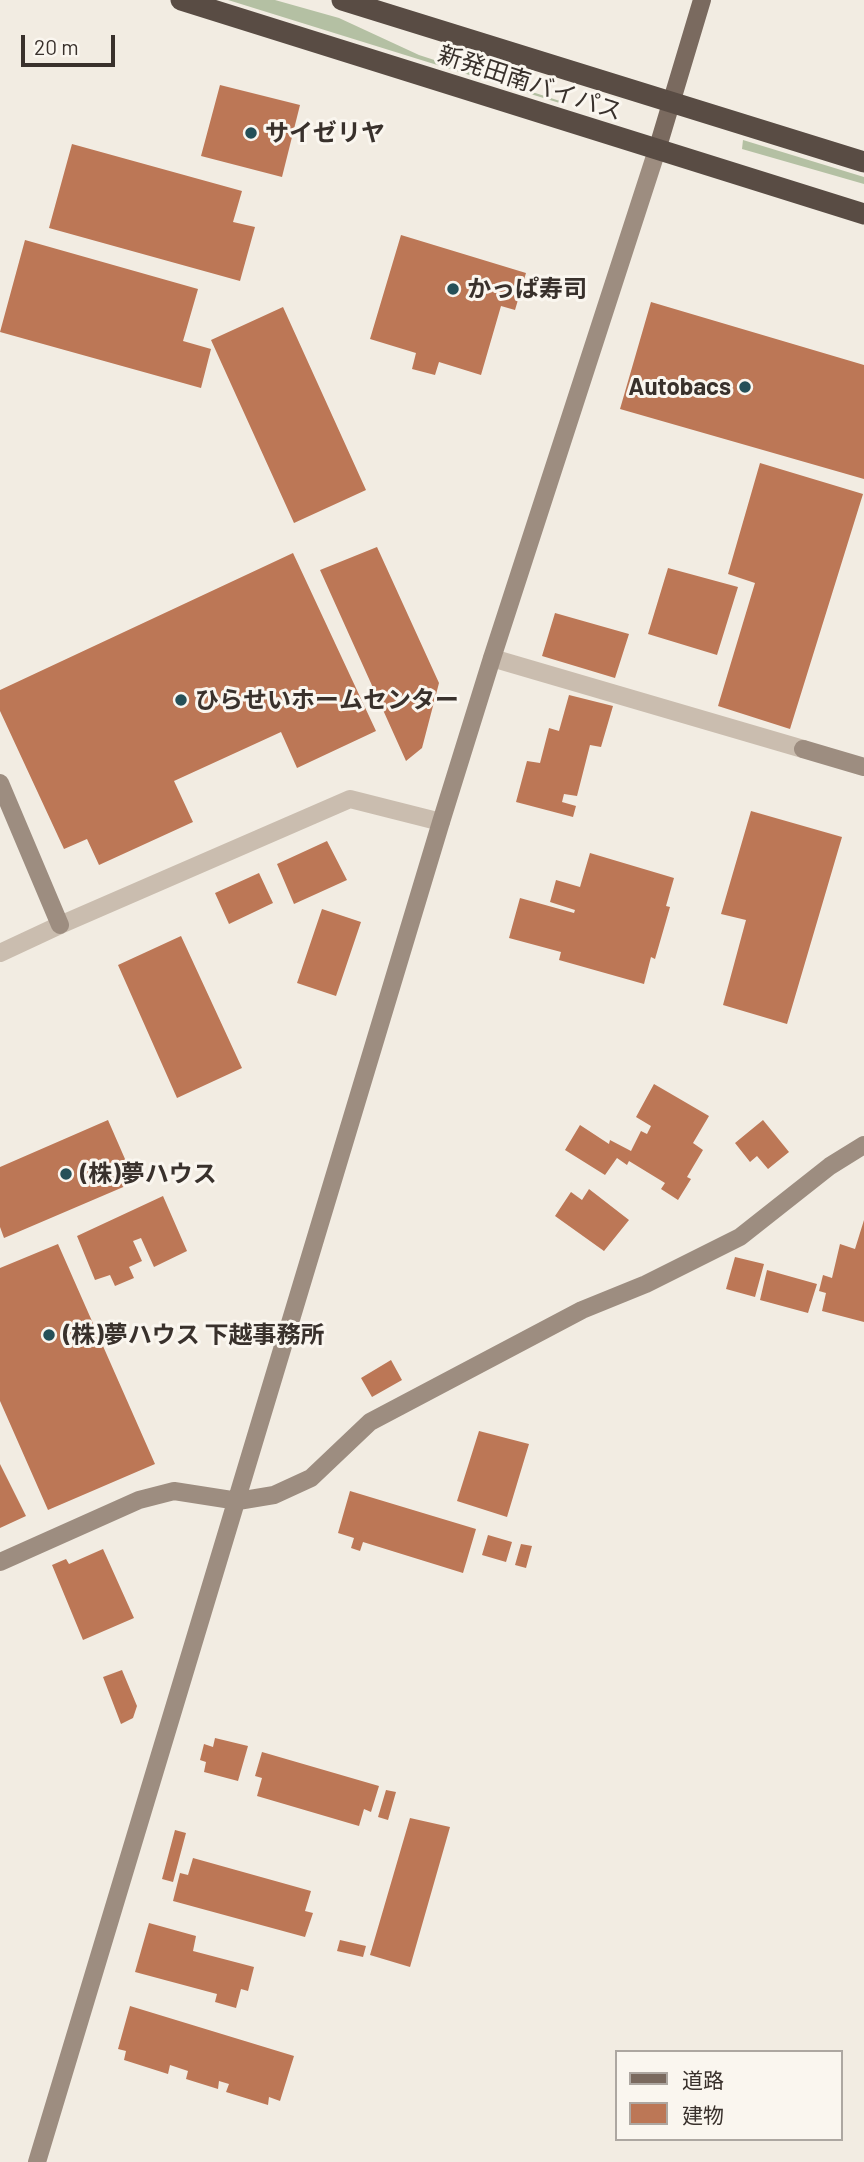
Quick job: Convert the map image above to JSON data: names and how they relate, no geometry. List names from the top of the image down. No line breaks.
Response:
{"streets":{"highway":["新発田南バイパス"]},"places":["サイゼリヤ","かっぱ寿司","Autobacs","ひらせいホームセンター","(株)夢ハウス","(株)夢ハウス 下越事務所"],"legend":["道路","建物"],"scale_bar":"20 m"}
